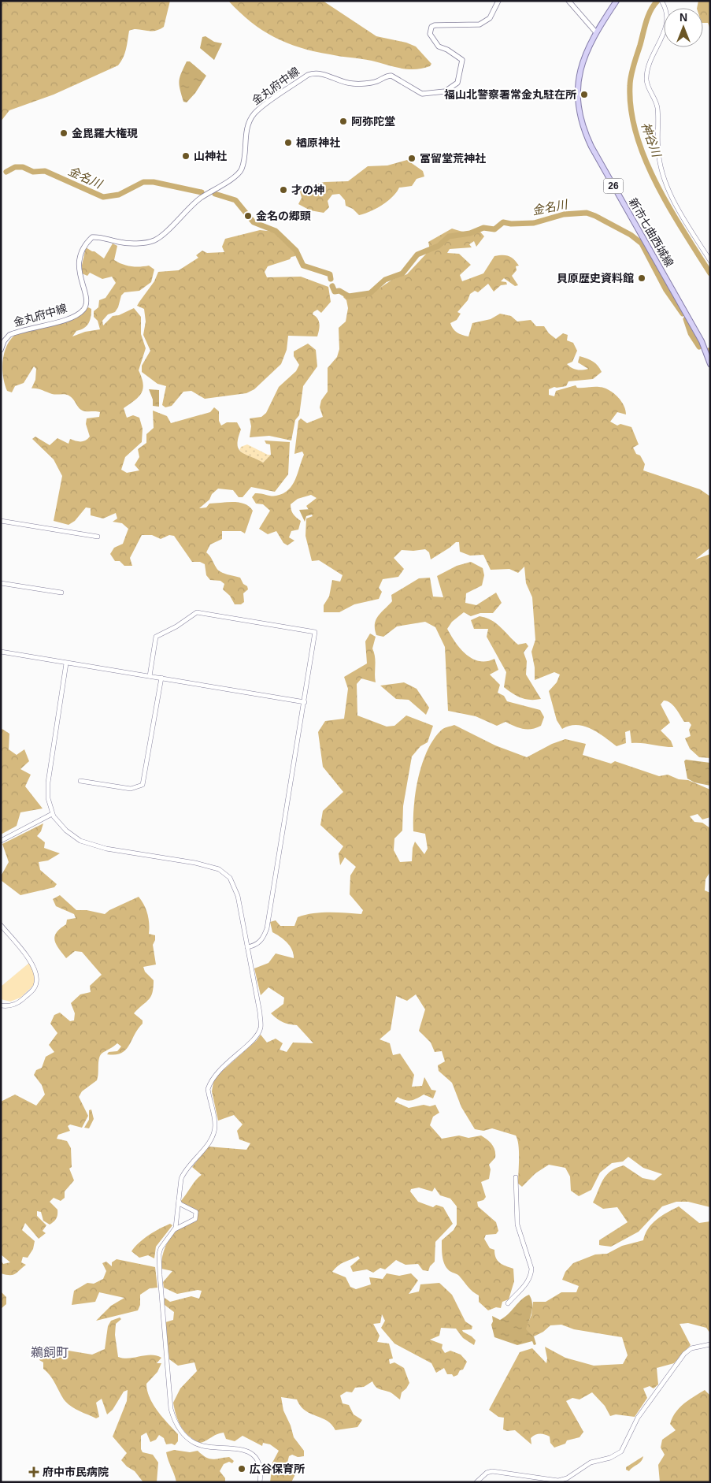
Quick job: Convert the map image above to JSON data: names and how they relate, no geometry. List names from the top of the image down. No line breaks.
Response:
{"streets":{"main road":["金丸府中線","26","新市七曲西城線"]},"districts":["鵜飼町"],"water":["神谷川","金名川"],"places":{"other":["福山北警察署常金丸駐在所","阿弥陀堂","金毘羅大権現","楢原神社","山神社","冨留堂荒神社","才の神","金名の郷頭","貝原歴史資料館","広谷保育所"],"health":["府中市民病院"]},"north":"top"}
